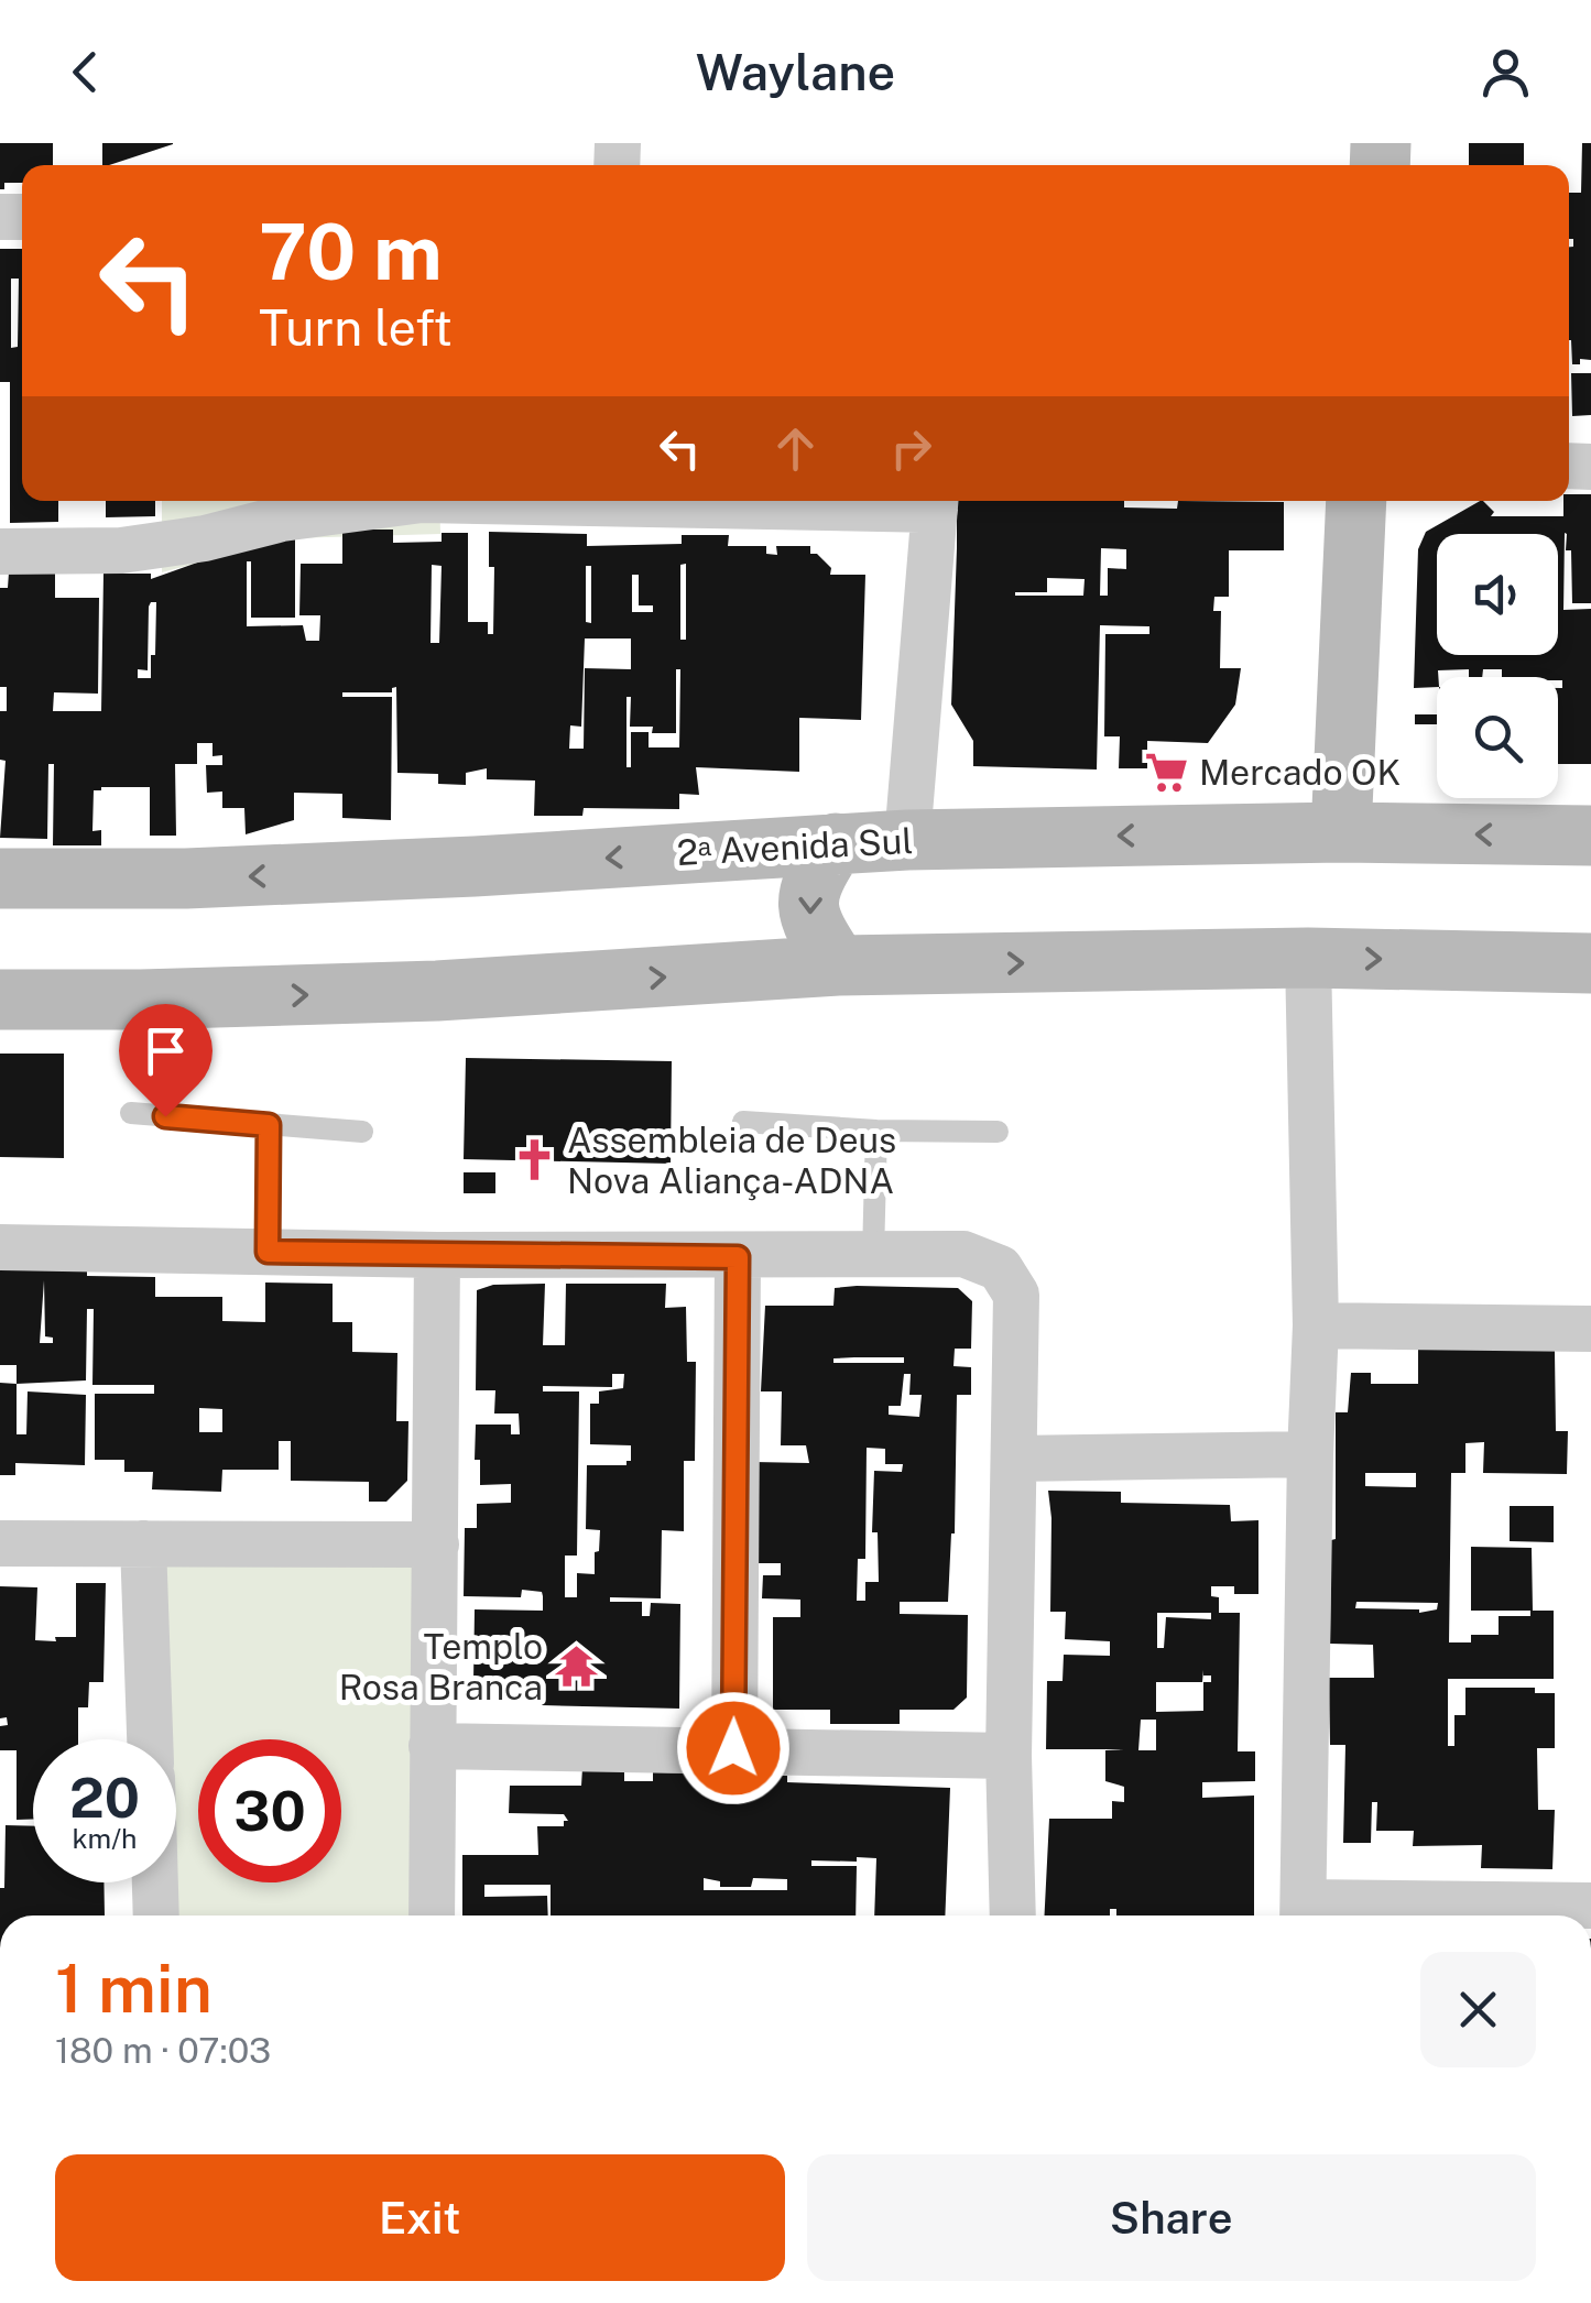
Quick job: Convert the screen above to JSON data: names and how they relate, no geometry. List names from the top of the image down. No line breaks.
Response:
{"streets":{"street":["2ᵃ Avenida Sul"]},"places":{"supermarket":["Mercado OK"],"church":["Assembleia de Deus Nova Aliança-ADNA"],"temple":["Templo Rosa Branca"]},"page":{"header":"Waylane","turn":["70 m","Turn left"],"speed":"20 km/h","limit":"30","heading":["1 min","180 m · 07:03"],"buttons":["Exit","Share"]}}
